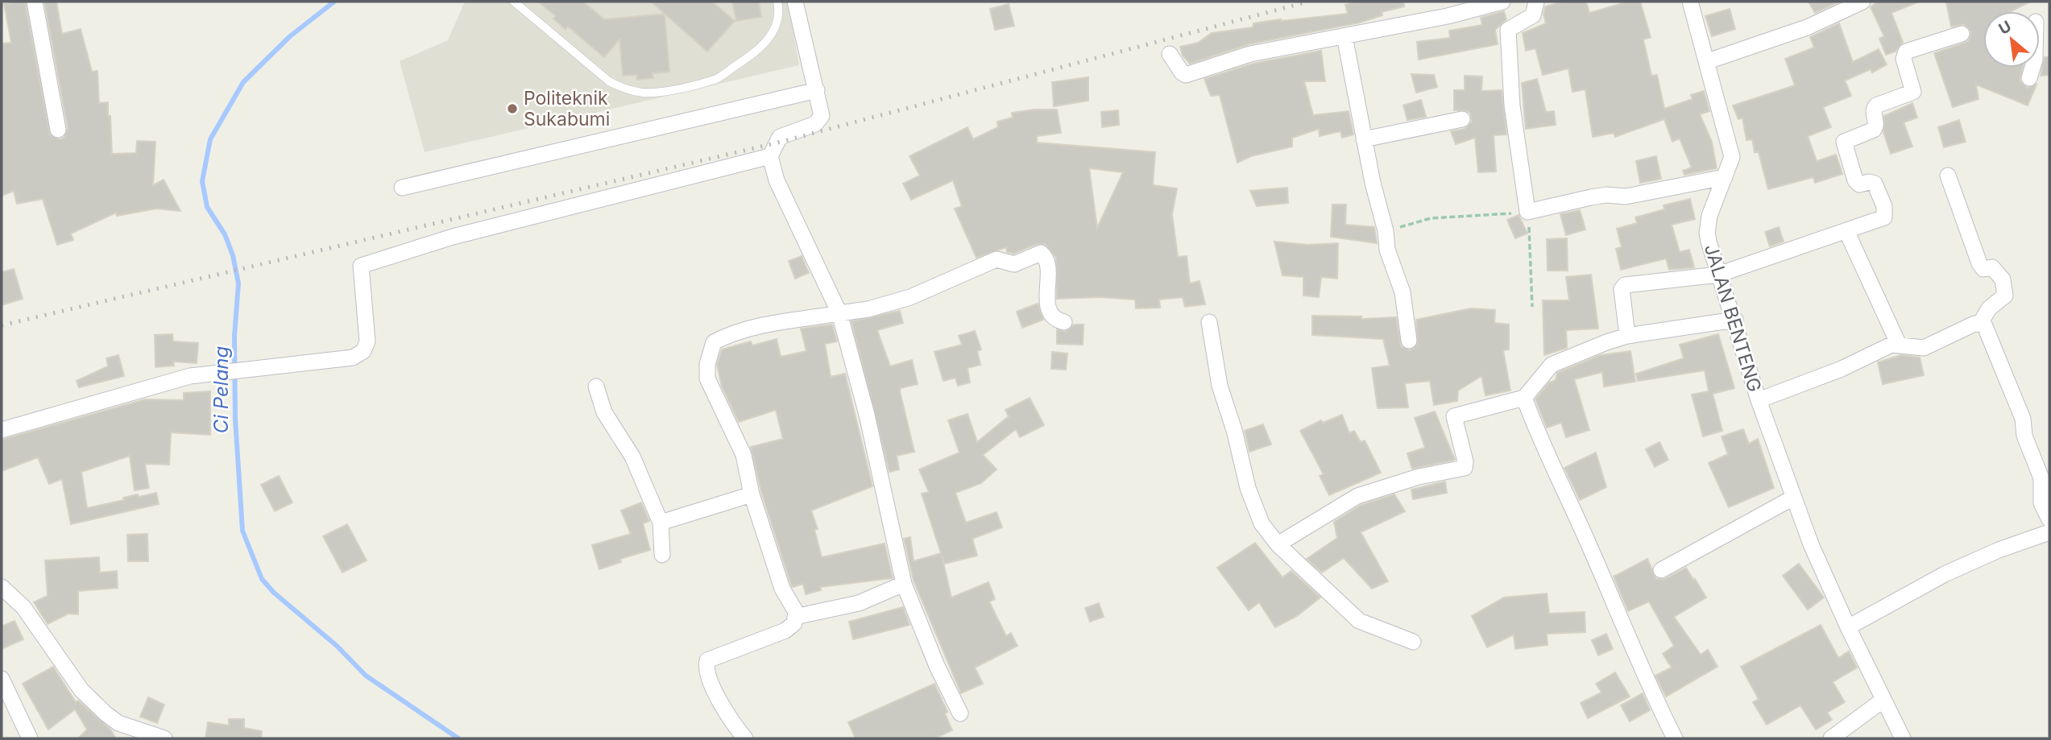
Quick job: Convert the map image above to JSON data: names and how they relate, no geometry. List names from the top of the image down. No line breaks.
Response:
{"streets":{"street":["JALAN BENTENG"]},"water":["Ci Pelang"],"places":["Politeknik Sukabumi"],"north":"top left"}
